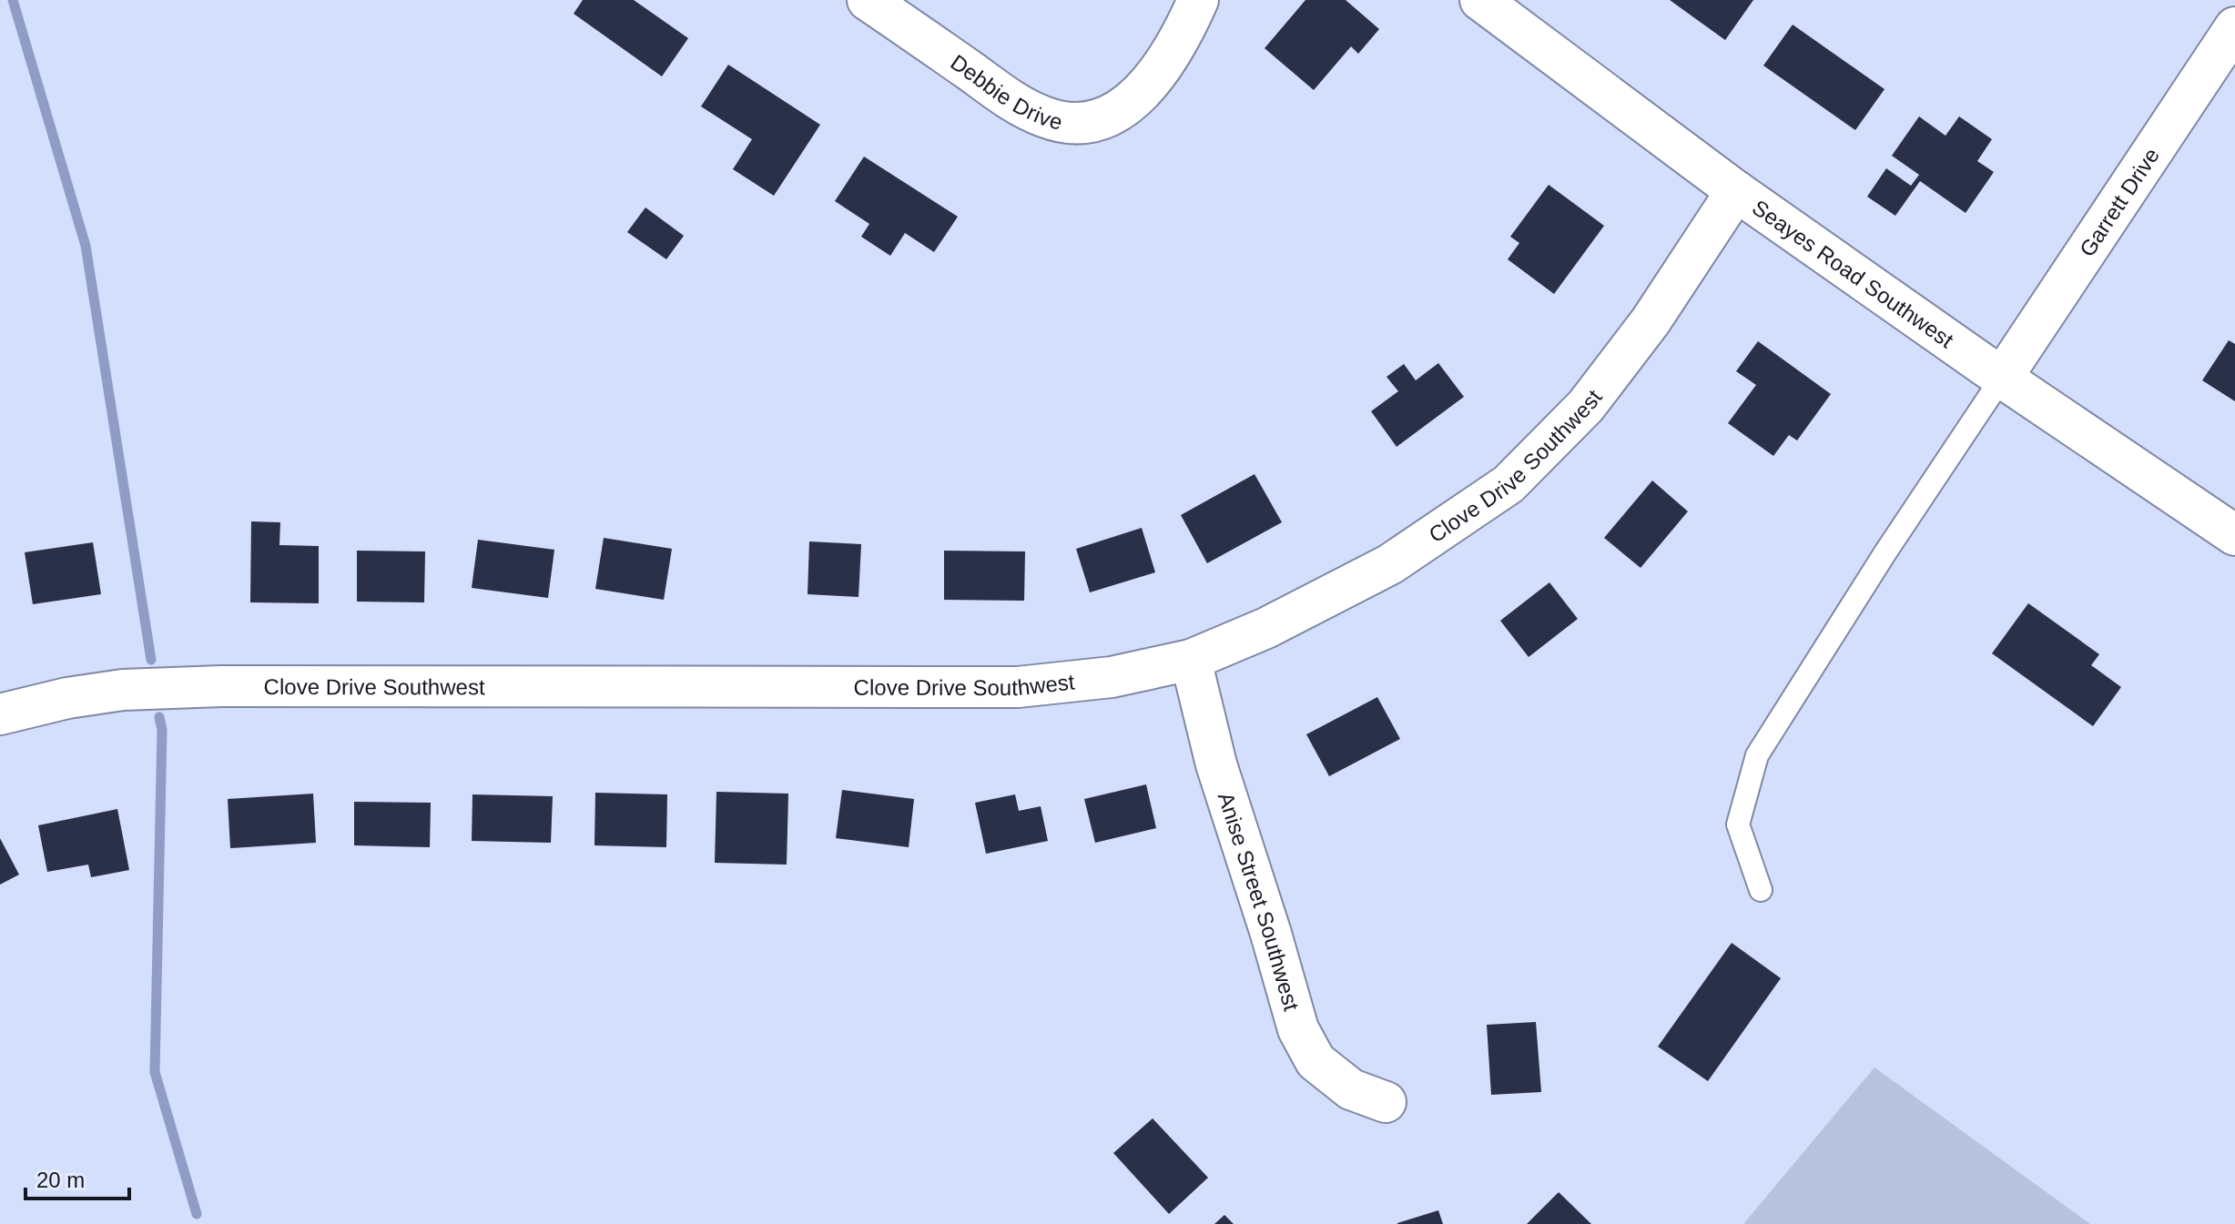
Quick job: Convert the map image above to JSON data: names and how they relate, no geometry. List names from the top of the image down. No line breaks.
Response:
{"streets":{"street":["Debbie Drive","Garrett Drive","Seayes Road Southwest","Clove Drive Southwest","Anise Street Southwest"]},"crossings":[["Garrett Drive","Seayes Road Southwest"],["Seayes Road Southwest","Clove Drive Southwest"],["Clove Drive Southwest","Anise Street Southwest"]],"scale_bar":"20 m"}
